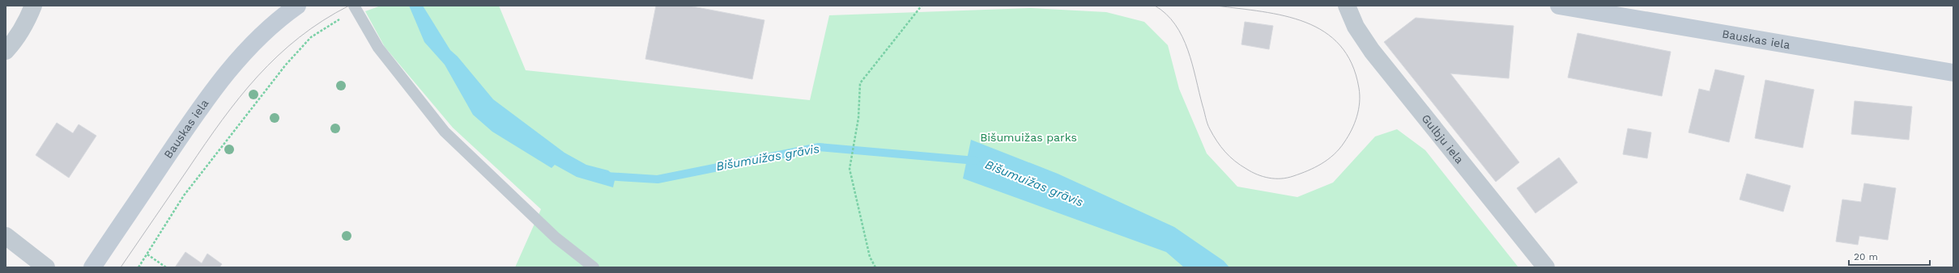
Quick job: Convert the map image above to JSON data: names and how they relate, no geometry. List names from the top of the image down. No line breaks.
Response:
{"streets":{"street":["Bauskas iela","Gulbju iela"]},"water":["Bišumuižas grāvis"],"parks":["Bišumuižas parks"],"scale_bar":"20 m"}
